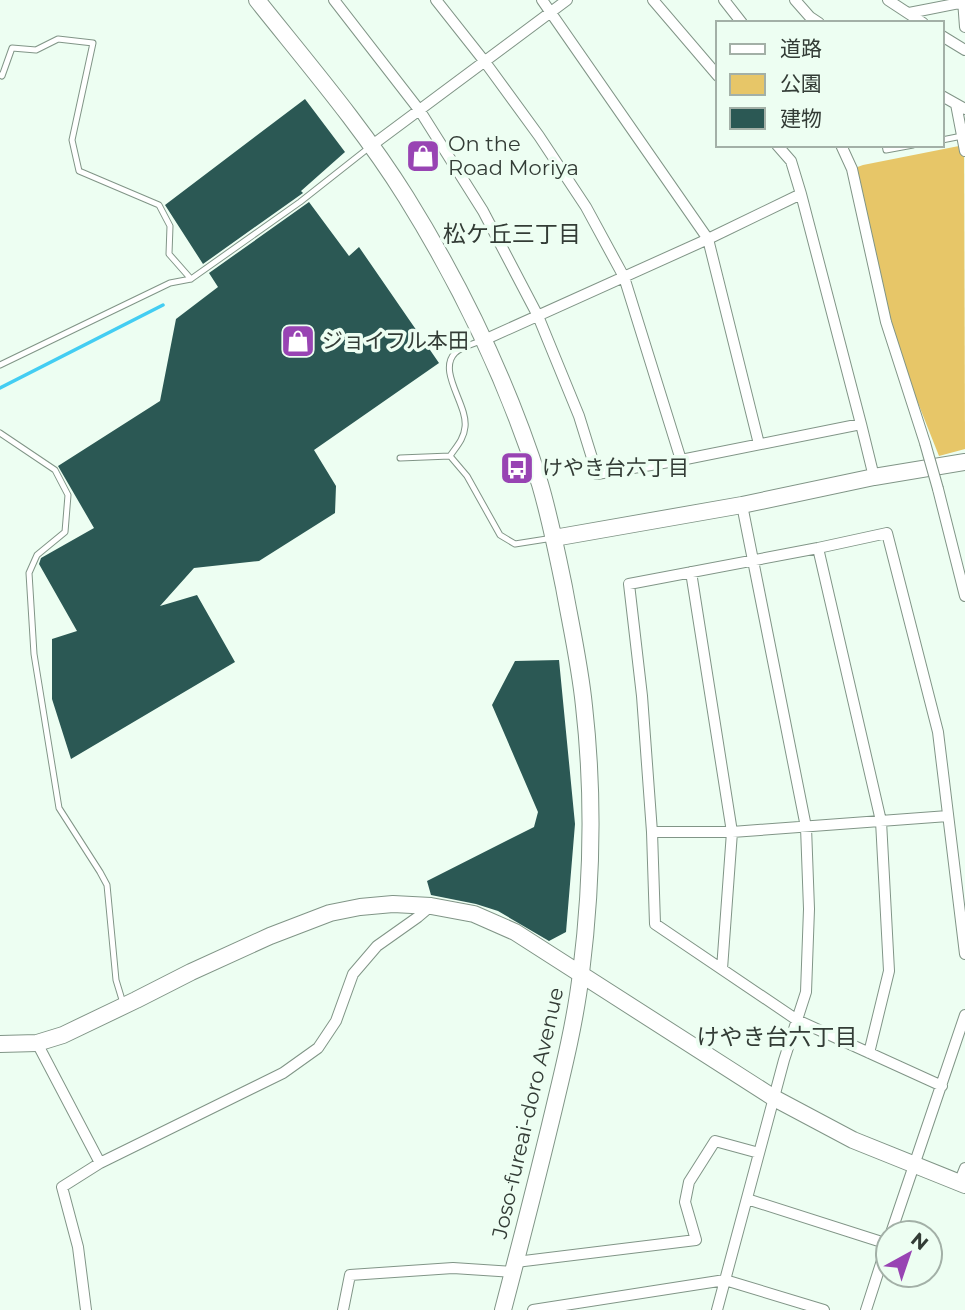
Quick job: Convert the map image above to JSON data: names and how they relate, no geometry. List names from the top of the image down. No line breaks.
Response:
{"streets":{"street":["Joso-fureai-doro Avenue"]},"districts":["松ケ丘三丁目","けやき台六丁目"],"places":{"shop":["On the Road Moriya","ジョイフル本田"],"bus stop":["けやき台六丁目"]},"legend":["道路","公園","建物"],"north":"top right"}
